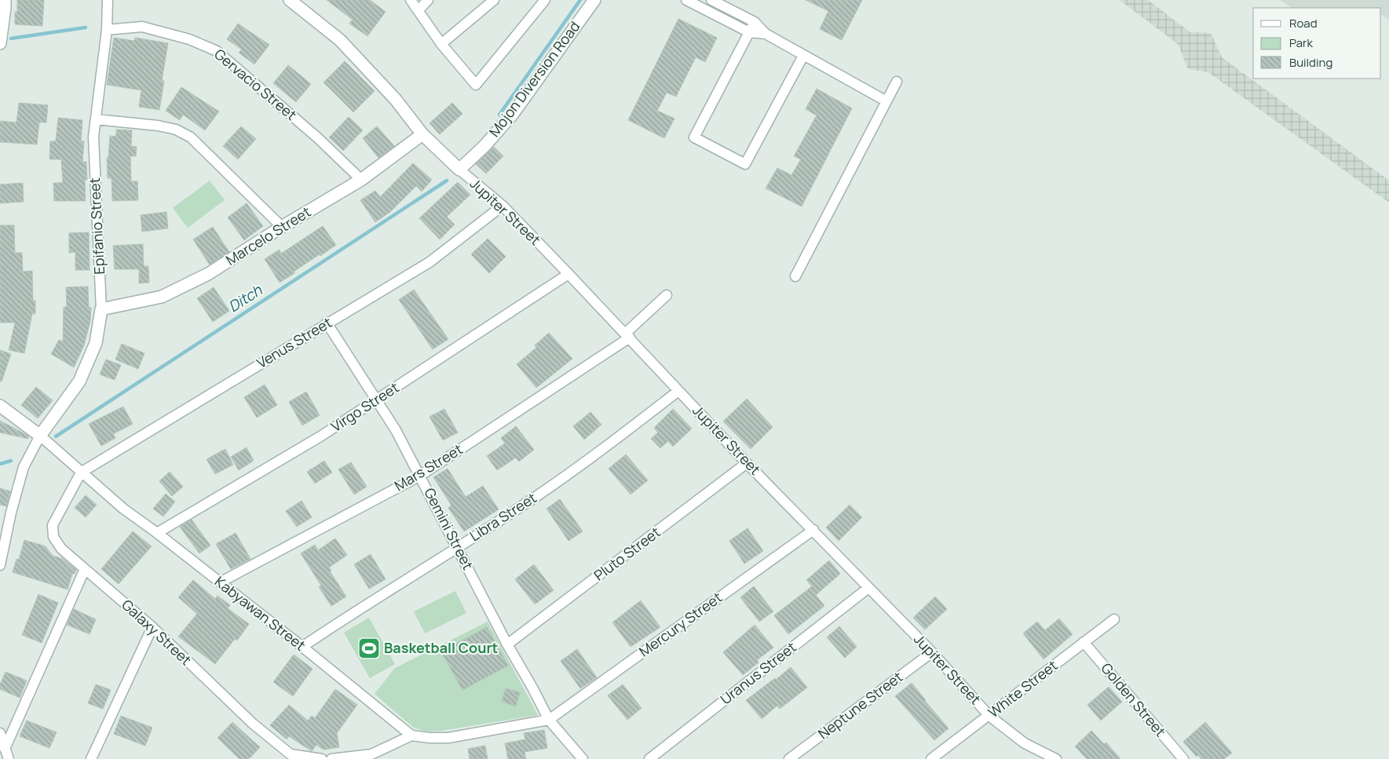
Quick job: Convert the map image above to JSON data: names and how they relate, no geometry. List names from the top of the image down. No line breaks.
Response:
{"streets":{"street":["Mojon Diversion Road","Gervacio Street","Jupiter Street","Epifanio Street","Marcelo Street","Venus Street","Virgo Street","Mars Street","Libra Street","Gemini Street","Pluto Street","Kabyawan Street","Mercury Street","Galaxy Street","Uranus Street","White Street","Golden Street","Neptune Street"]},"crossings":[["Mojon Diversion Road","Jupiter Street"],["Gervacio Street","Epifanio Street"],["Gervacio Street","Marcelo Street"],["Jupiter Street","Venus Street"],["Jupiter Street","Virgo Street"],["Jupiter Street","Mars Street"],["Jupiter Street","Libra Street"],["Jupiter Street","Pluto Street"],["Jupiter Street","Mercury Street"],["Jupiter Street","Uranus Street"],["Jupiter Street","White Street"],["Jupiter Street","Neptune Street"],["Epifanio Street","Marcelo Street"],["Epifanio Street","Kabyawan Street"],["Venus Street","Gemini Street"],["Venus Street","Kabyawan Street"],["Venus Street","Galaxy Street"],["Virgo Street","Gemini Street"],["Virgo Street","Kabyawan Street"],["Mars Street","Gemini Street"],["Mars Street","Kabyawan Street"],["Libra Street","Gemini Street"],["Libra Street","Kabyawan Street"],["Gemini Street","Pluto Street"],["Gemini Street","Mercury Street"],["Kabyawan Street","Galaxy Street"],["White Street","Golden Street"]],"water":["Ditch"],"places":{"sports":["Basketball Court"]},"legend":["Road","Park","Building"]}
